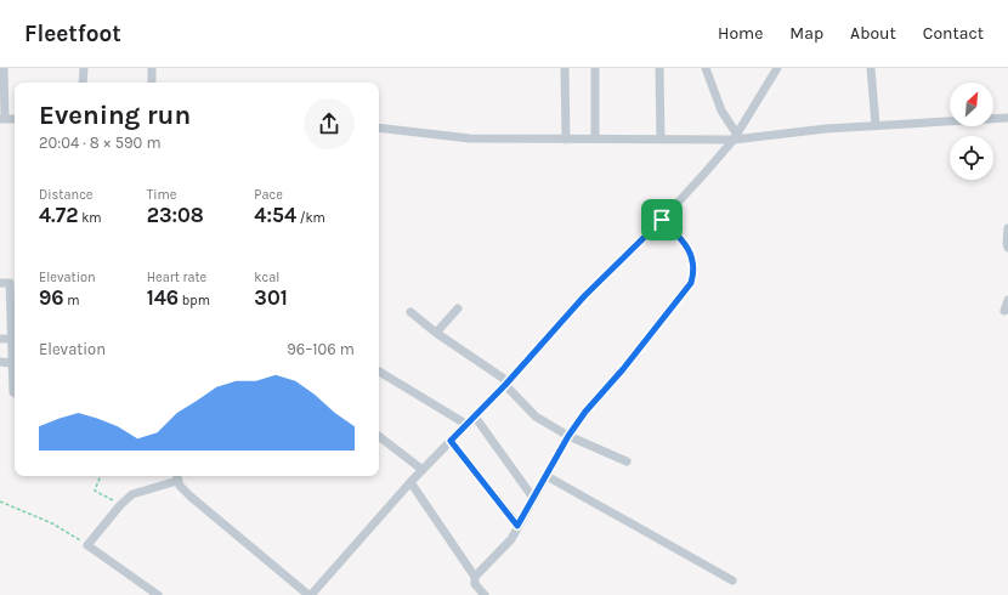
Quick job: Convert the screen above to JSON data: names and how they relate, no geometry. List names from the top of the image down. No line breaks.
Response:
{"north":"top right","page":{"header":"Fleetfoot","nav":["Home","Map","About","Contact"],"heading":["Evening run","20:04 · 8 × 590 m"],"stats":[["Distance","4.72 km"],["Time","23:08"],["Pace","4:54 /km"],["Elevation","96 m"],["Heart rate","146 bpm"],["kcal","301"]],"chart":["Elevation","96–106 m"]}}
